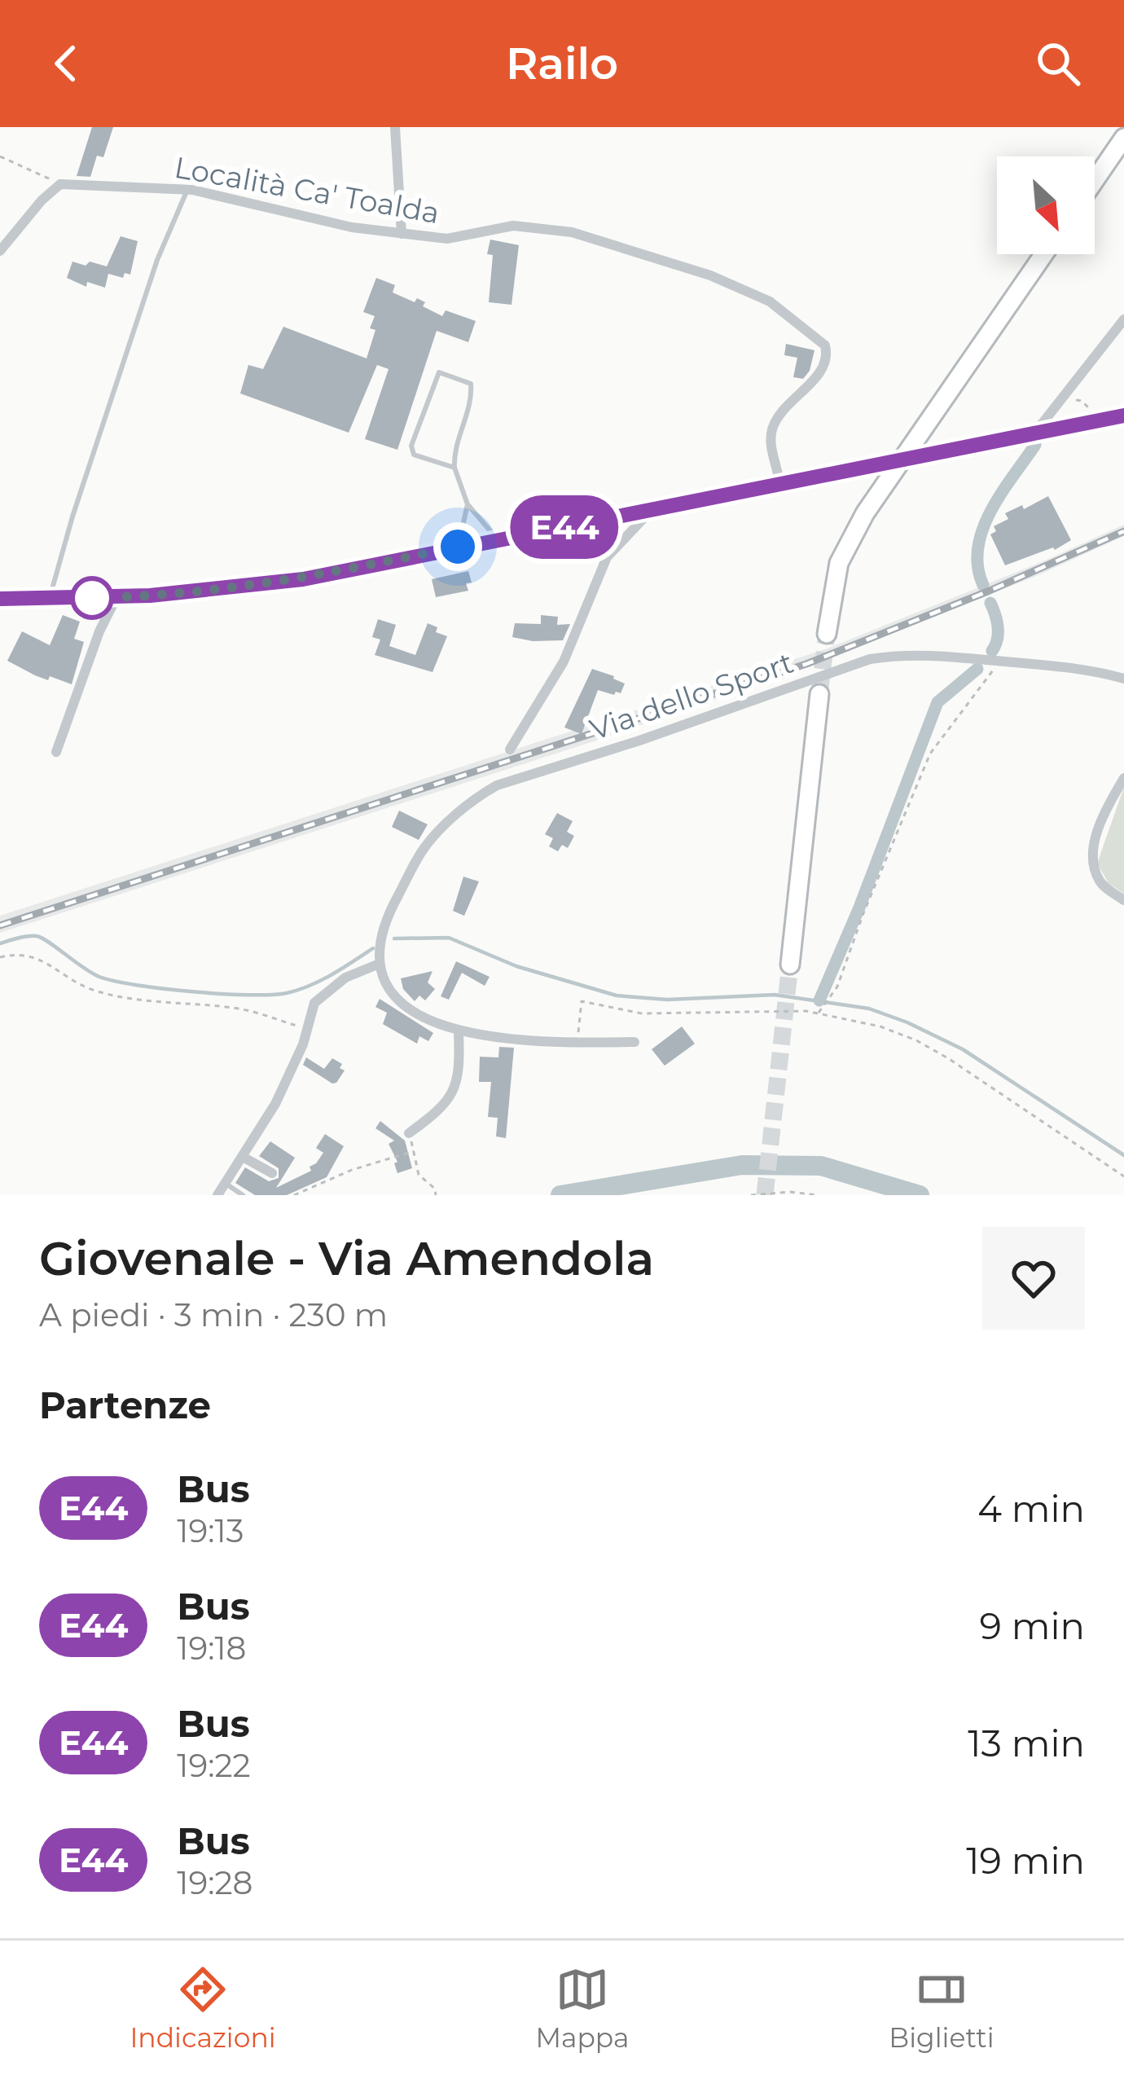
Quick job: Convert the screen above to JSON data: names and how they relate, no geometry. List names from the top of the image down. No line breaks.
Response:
{"streets":{"street":["Località Ca' Toalda","Via dello Sport"]},"lines":["bus line E44"],"north":"bottom right","page":{"header":"Railo","on_map":"E44","heading":[["Giovenale - Via Amendola","A piedi · 3 min · 230 m"],"Partenze"],"list":[{"mark":"E44","name":"Bus","note":"19:13","value":"4 min"},{"mark":"E44","name":"Bus","note":"19:18","value":"9 min"},{"mark":"E44","name":"Bus","note":"19:22","value":"13 min"},{"mark":"E44","name":"Bus","note":"19:28","value":"19 min"}],"tabs":["Indicazioni","Mappa","Biglietti"]}}
